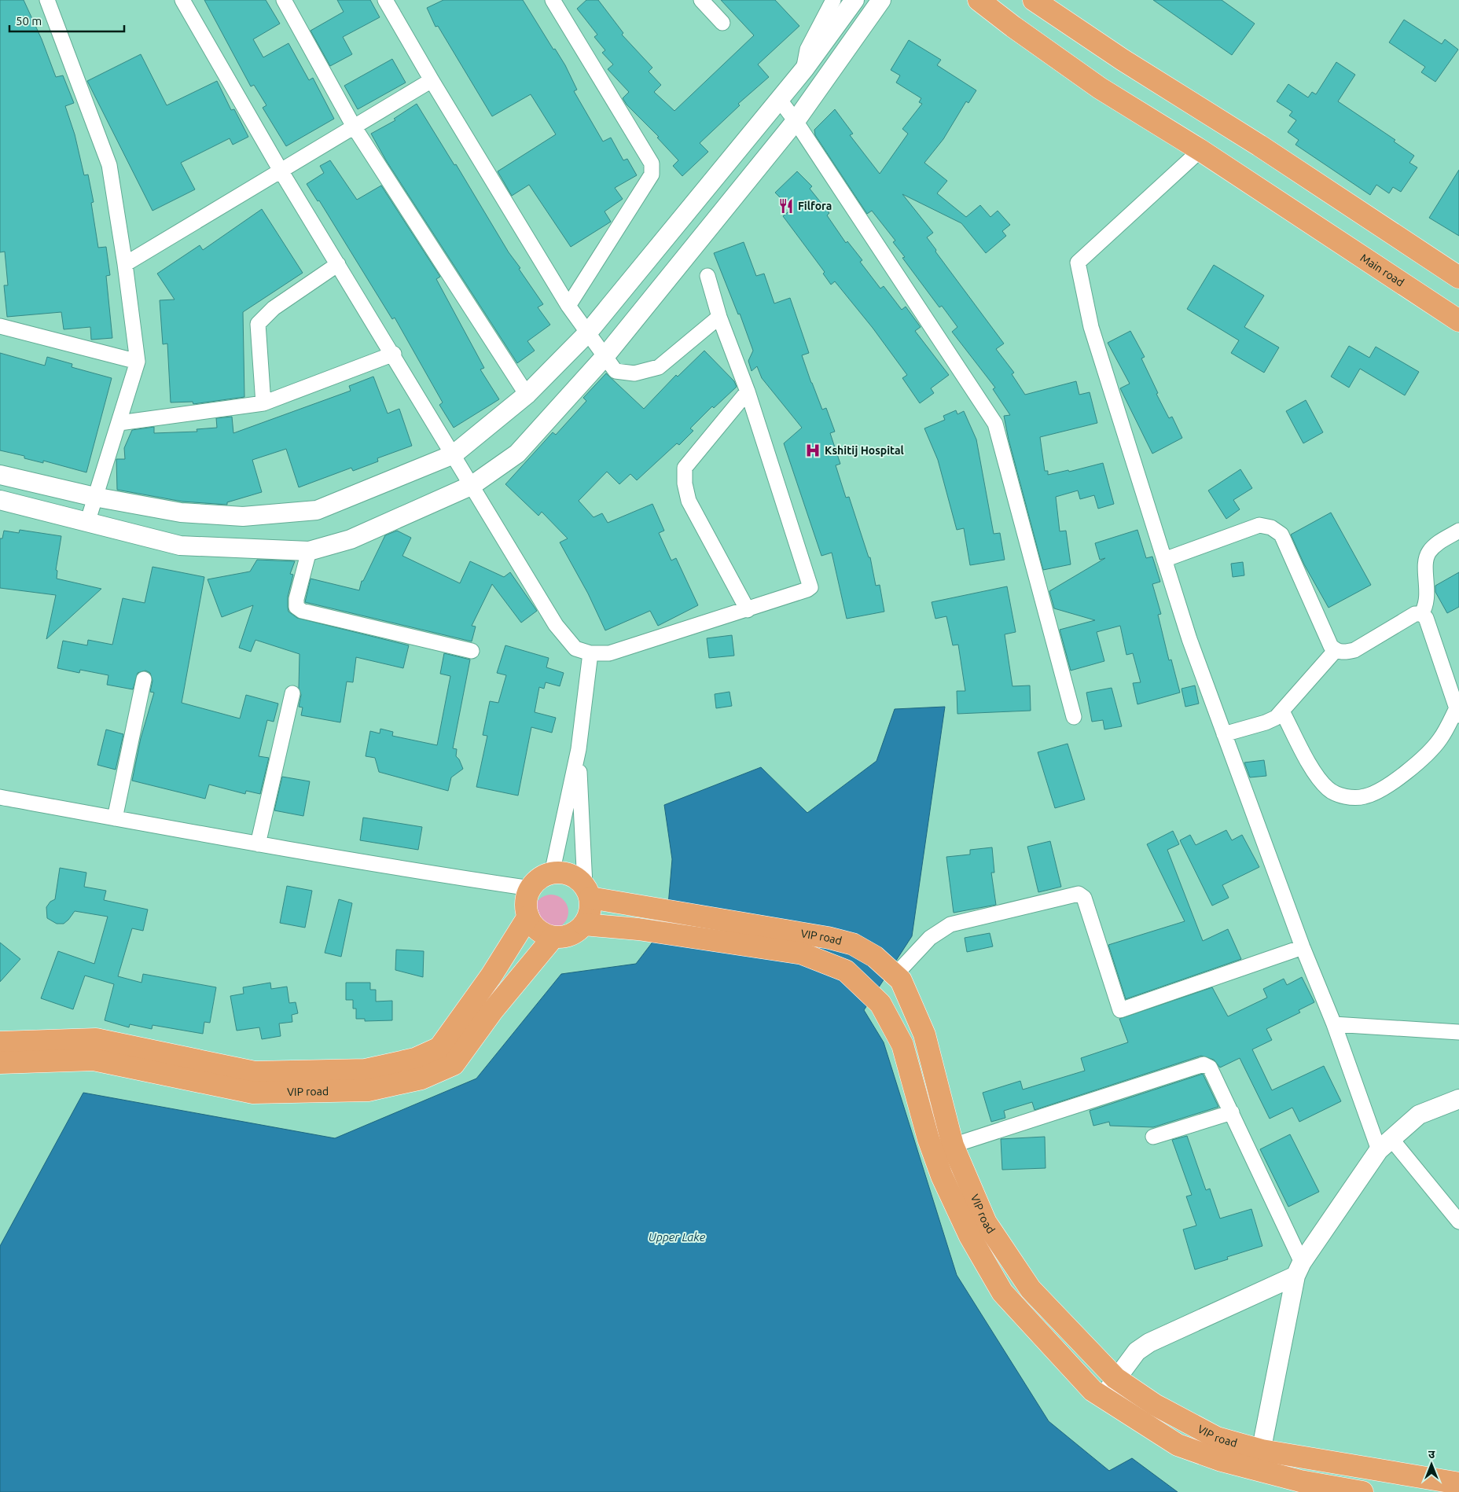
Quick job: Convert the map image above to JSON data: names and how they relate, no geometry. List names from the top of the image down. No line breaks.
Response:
{"streets":{"main road":["Main road","VIP road"]},"water":["Upper Lake"],"places":{"restaurant":["Filfora"],"hospital":["Kshitij Hospital"]},"scale_bar":"50 m","north":"top"}
